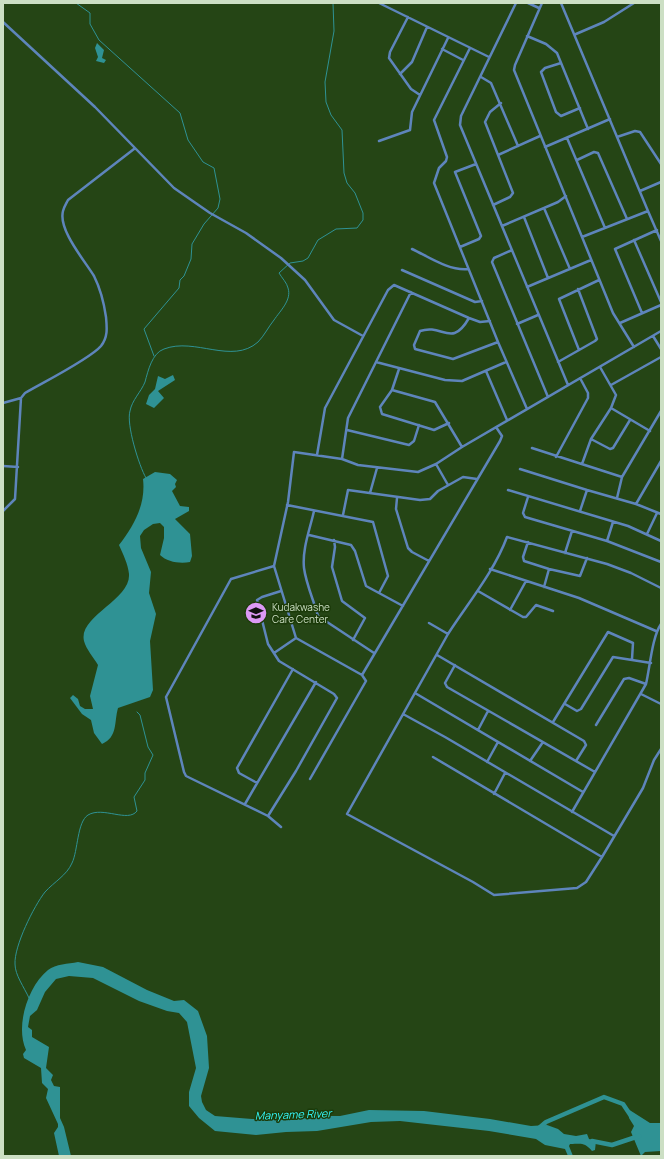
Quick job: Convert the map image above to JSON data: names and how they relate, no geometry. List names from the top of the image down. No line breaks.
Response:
{"water":["Manyame River"],"places":{"school or university":["Kudakwashe Care Center"]}}
